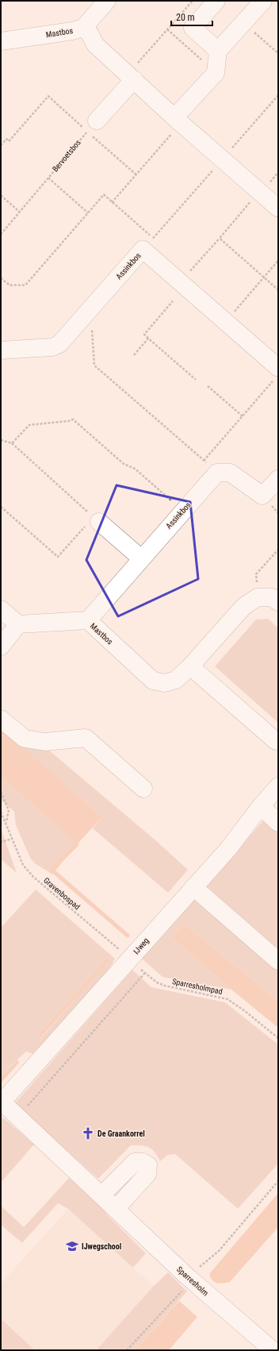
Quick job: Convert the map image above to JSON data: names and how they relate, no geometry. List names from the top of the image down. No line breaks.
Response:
{"streets":{"street":["Mastbos","Assinkbos","IJweg","Sparresholm"],"path":["Bervoetsbos","Gravenbospad","Sparresholmpad"]},"crossings":[["Mastbos","Assinkbos"],["Gravenbospad","IJweg"],["Gravenbospad","Sparresholmpad"],["IJweg","Sparresholmpad"],["IJweg","Sparresholm"]],"places":{"church":["De Graankorrel"],"school or university":["IJwegschool"]},"scale_bar":"20 m"}
